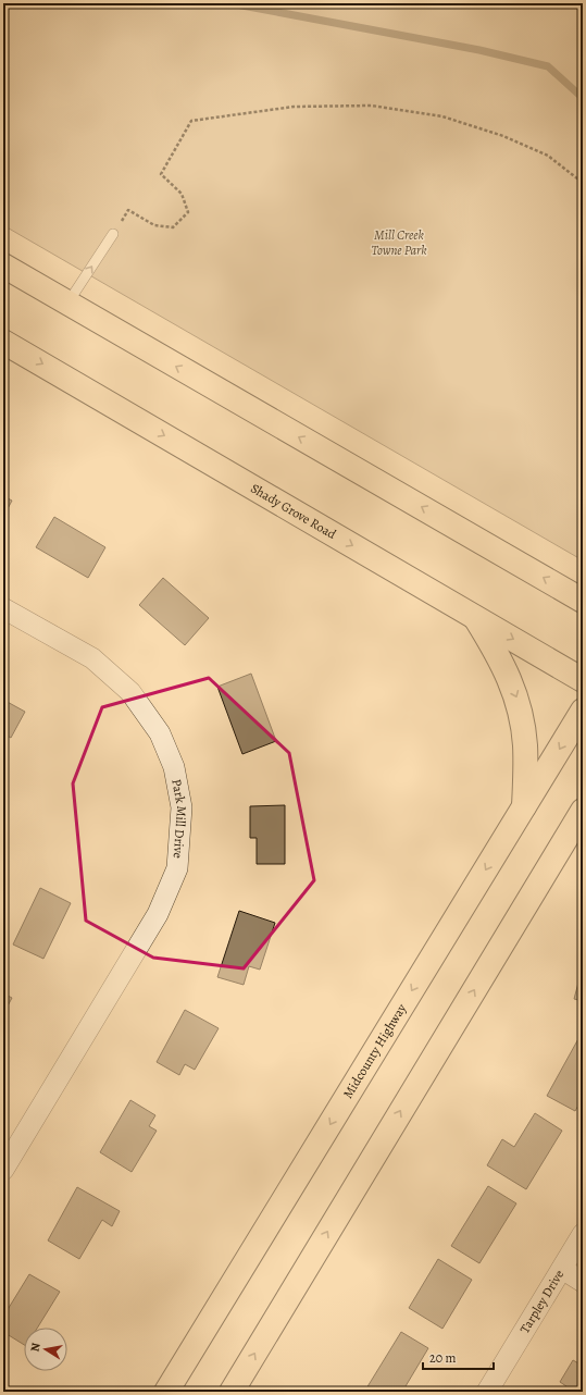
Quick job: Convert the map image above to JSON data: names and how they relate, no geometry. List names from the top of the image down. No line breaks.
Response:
{"streets":{"main road":["Shady Grove Road","Midcounty Highway"],"street":["Park Mill Drive","Tarpley Drive"]},"parks":["Mill Creek Towne Park"],"scale_bar":"20 m","north":"left"}
